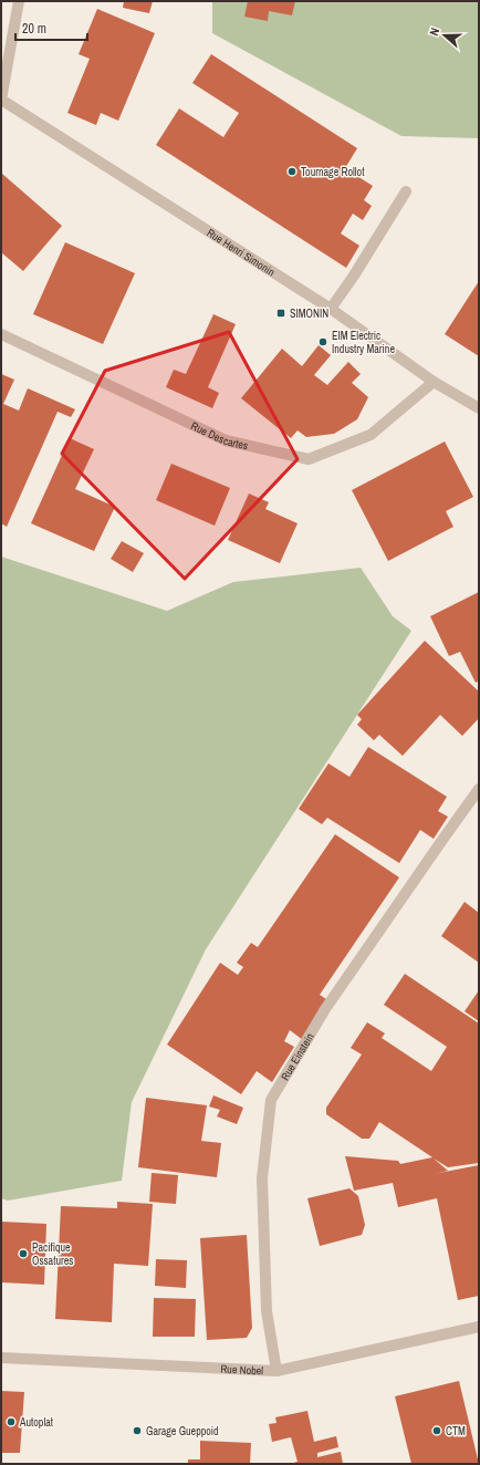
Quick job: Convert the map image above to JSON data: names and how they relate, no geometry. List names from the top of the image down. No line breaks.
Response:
{"streets":{"street":["Rue Henri Simonin","Rue Descartes","Rue Einstein","Rue Nobel"]},"crossings":[["Rue Henri Simonin","Rue Descartes"],["Rue Einstein","Rue Nobel"]],"places":{"other":["Tournage Rollot","EIM Electric Industry Marine","Pacifique Ossatures","Autoplat","Garage Gueppoid","CTM"],"transit":["SIMONIN"]},"scale_bar":"20 m","north":"left"}
